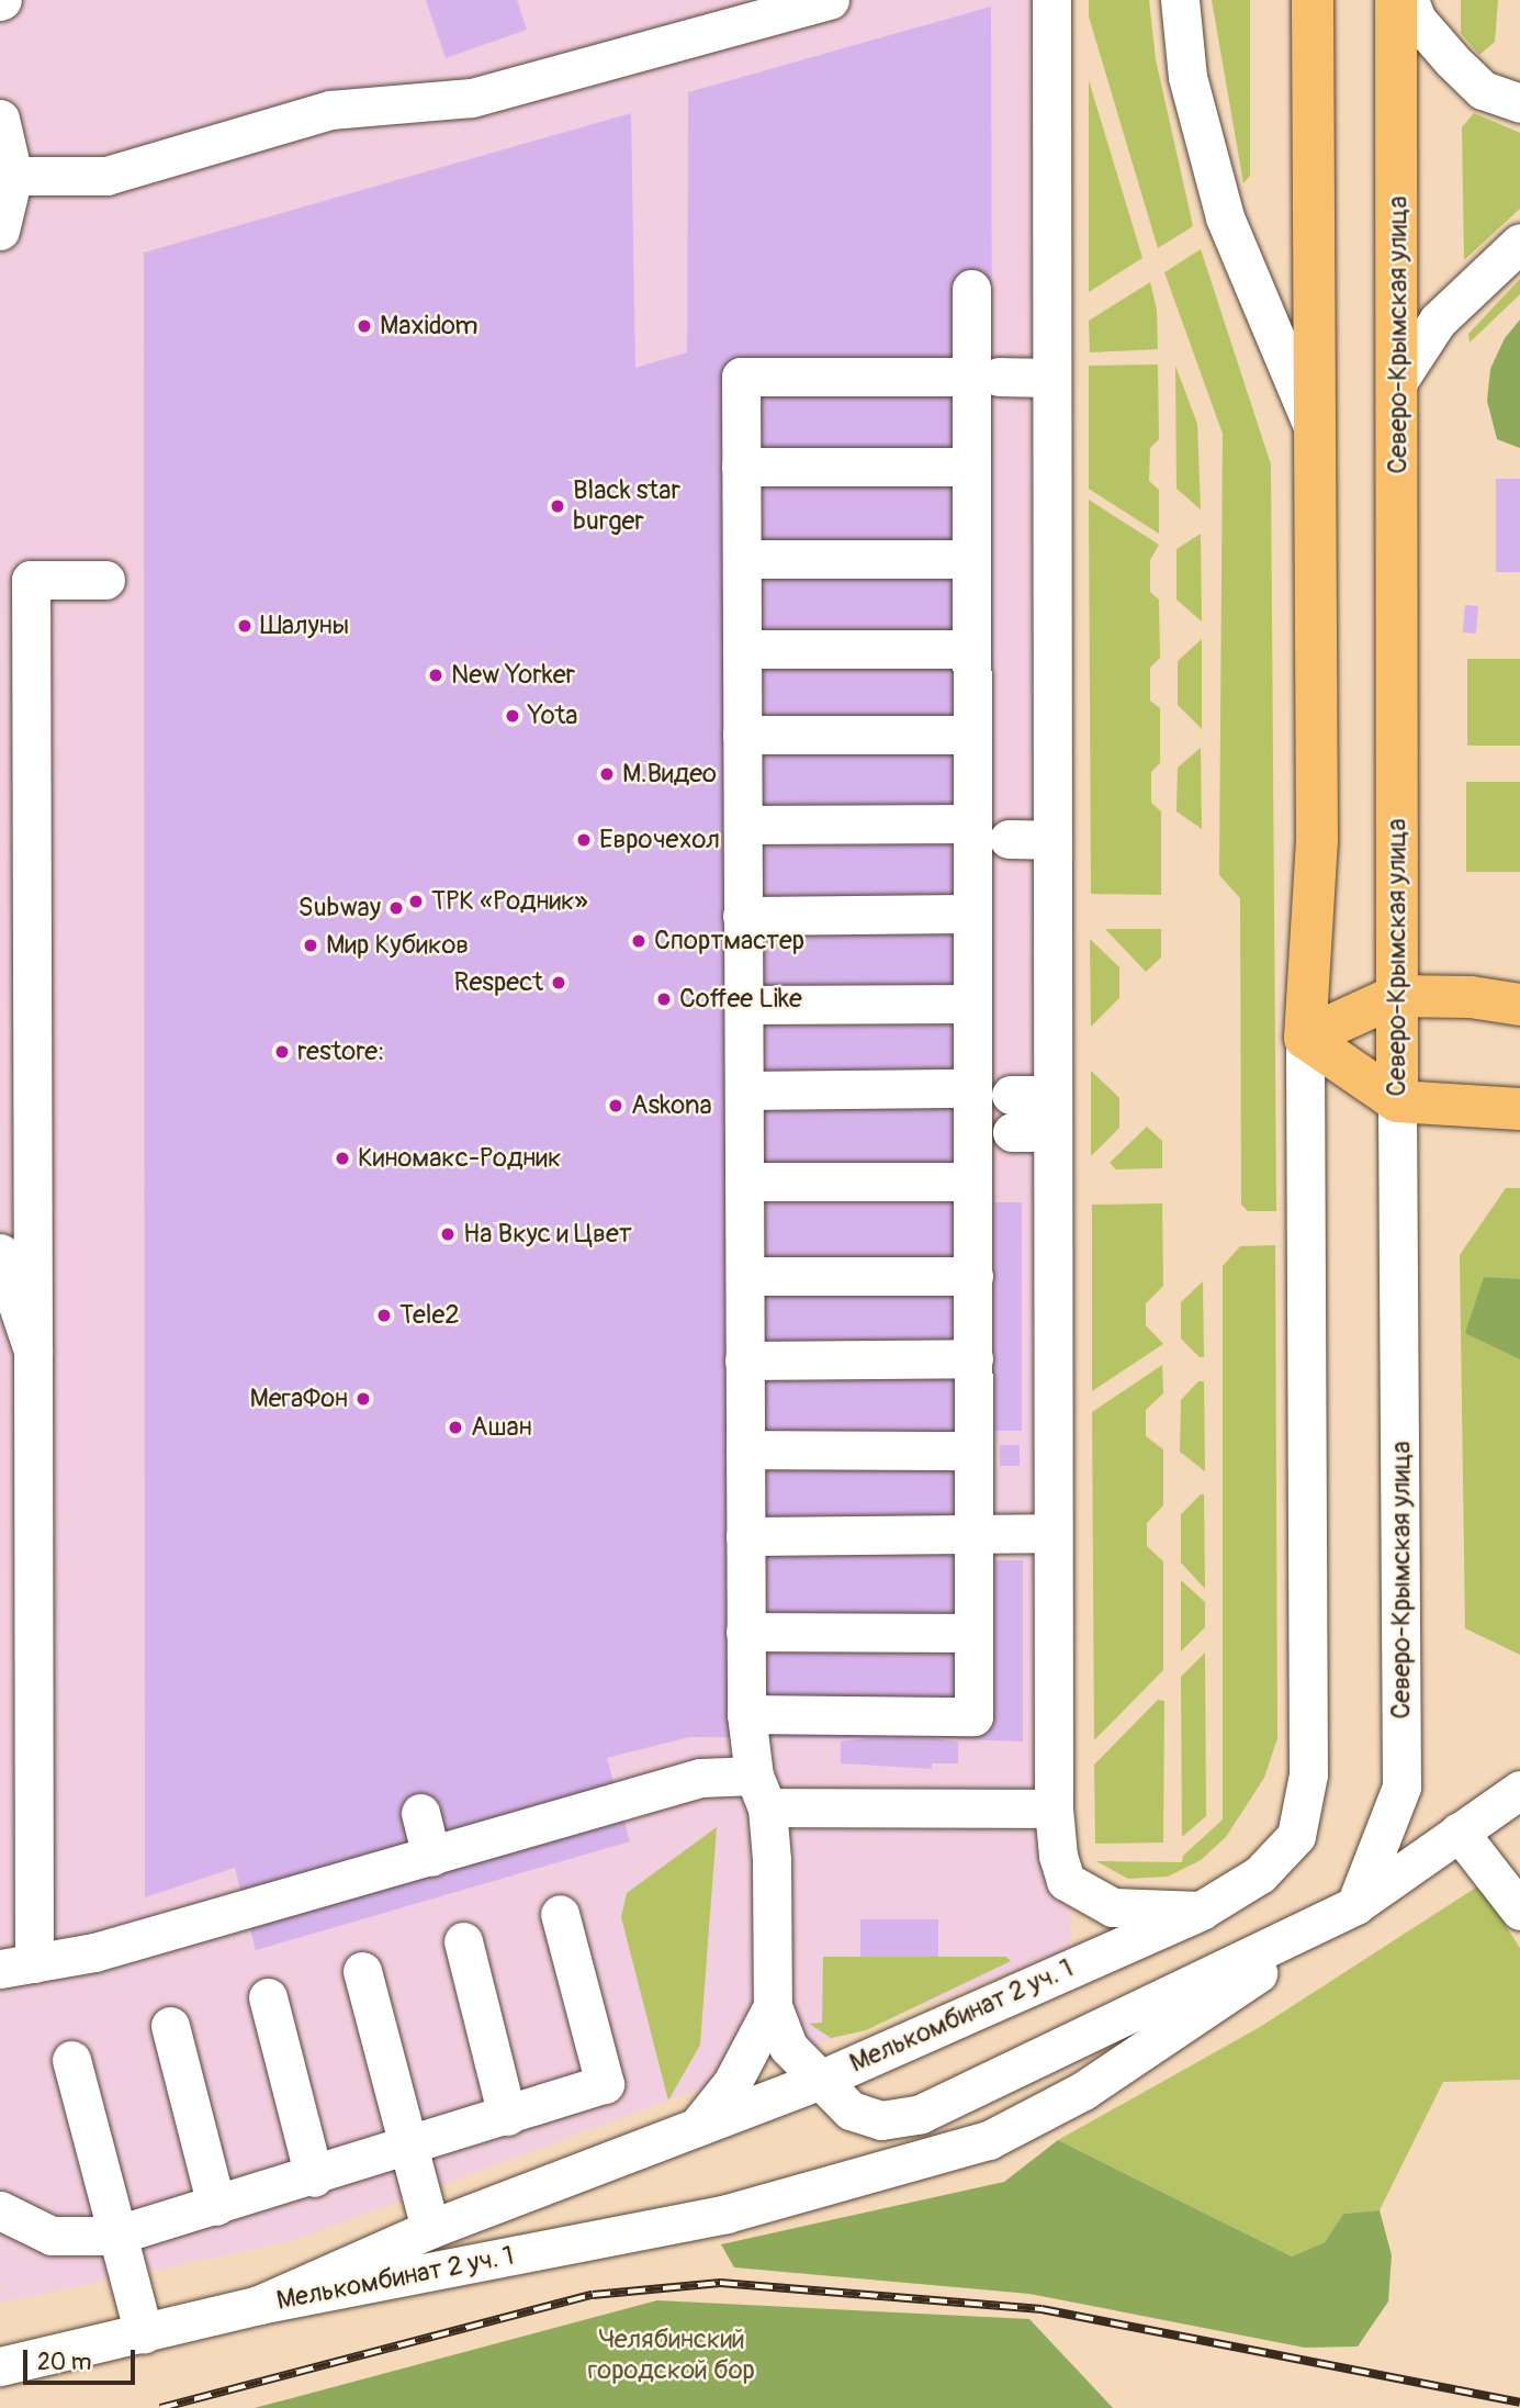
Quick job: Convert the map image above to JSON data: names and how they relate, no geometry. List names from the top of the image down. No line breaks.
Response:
{"streets":{"main road":["Северо-Крымская улица"],"street":["Мелькомбинат 2 уч. 1"]},"crossings":[["Северо-Крымская улица","Мелькомбинат 2 уч. 1"]],"parks":["Челябинский городской бор"],"places":["Maxidom","Black star burger","Шалуны","New Yorker","Yota","М.Видео","Еврочехол","ТРК «Родник»","Subway","Спортмастер","Мир Кубиков","Respect","Coffee Like","restore:","Askona","Киномакс-Родник","На Вкус и Цвет","Tele2","МегаФон","Ашан"],"scale_bar":"20 m"}
